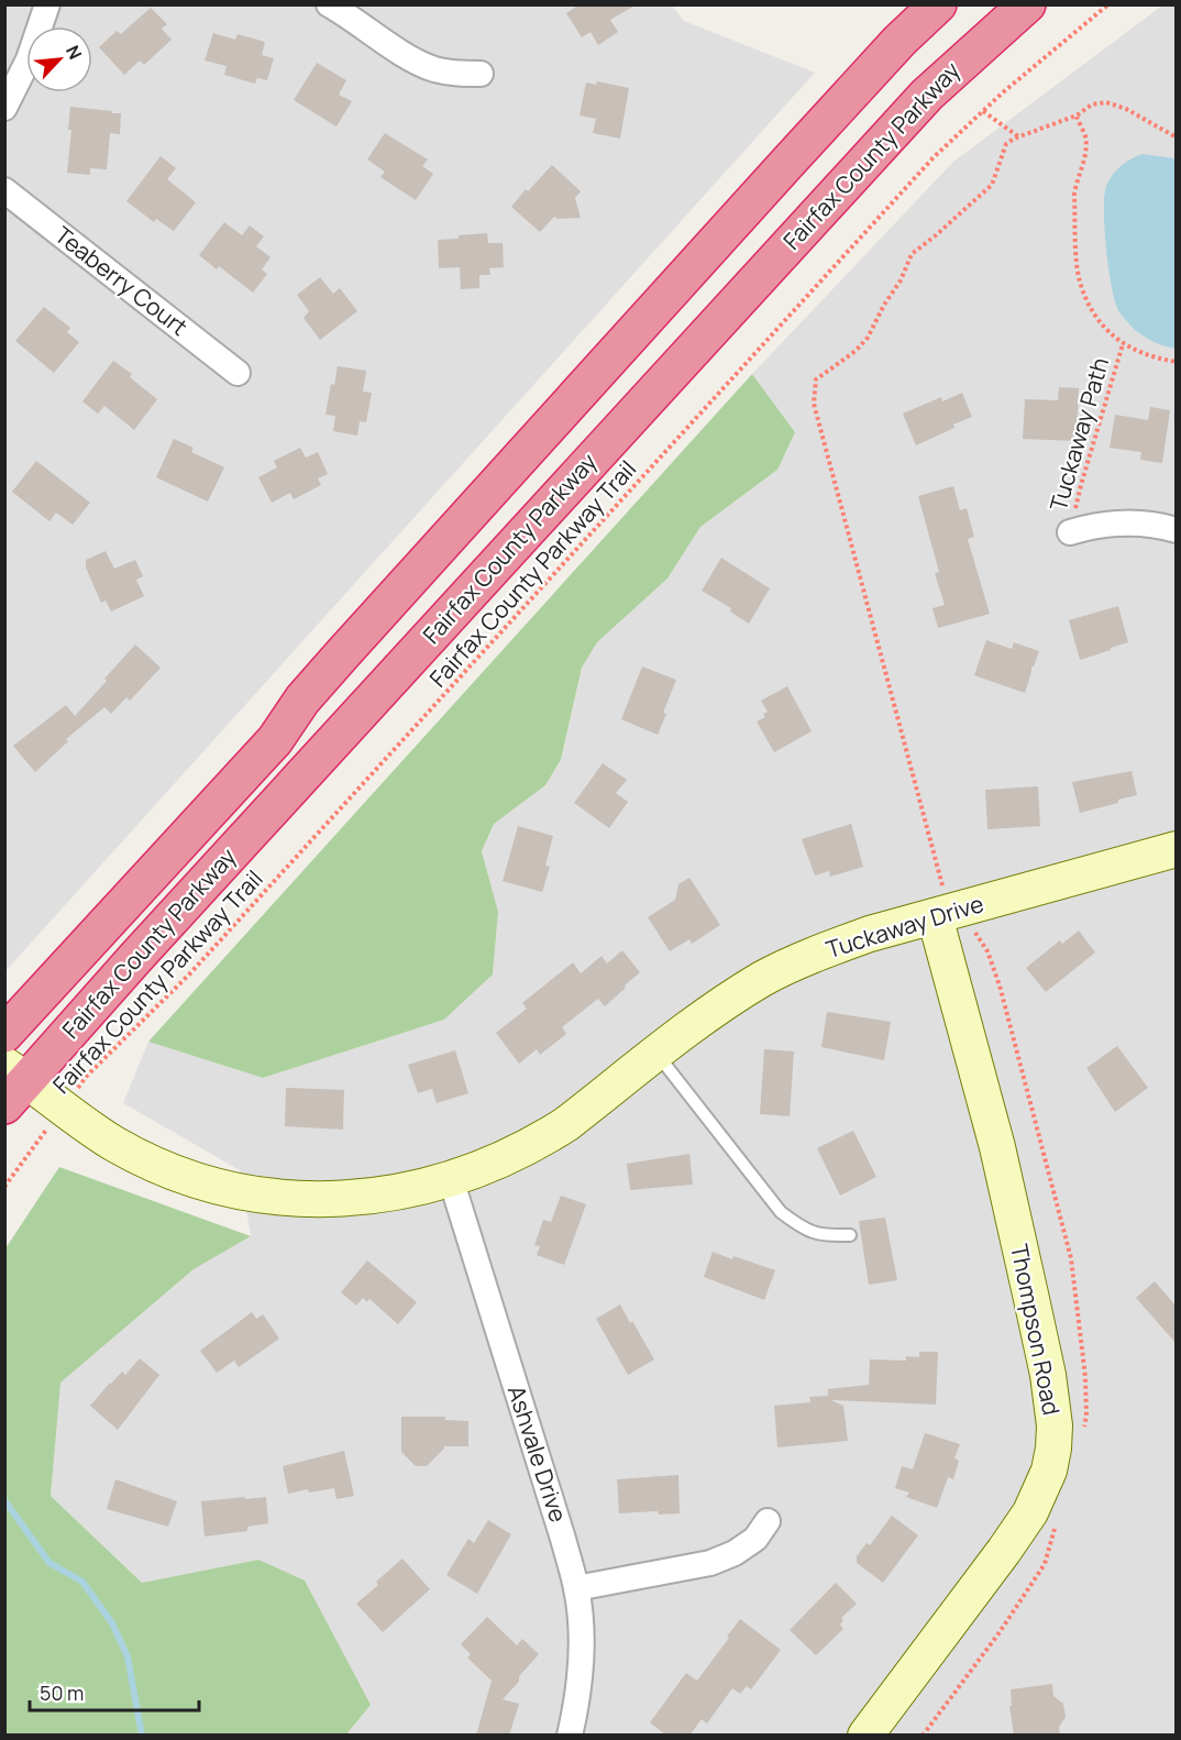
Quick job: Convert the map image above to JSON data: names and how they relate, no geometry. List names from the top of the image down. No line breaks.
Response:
{"streets":{"highway":["Fairfax County Parkway"],"street":["Teaberry Court","Tuckaway Drive","Thompson Road","Ashvale Drive"],"path":["Tuckaway Path","Fairfax County Parkway Trail"]},"crossings":[["Fairfax County Parkway","Tuckaway Drive"],["Fairfax County Parkway Trail","Tuckaway Drive"],["Tuckaway Drive","Thompson Road"],["Tuckaway Drive","Ashvale Drive"]],"scale_bar":"50 m","north":"top right"}
